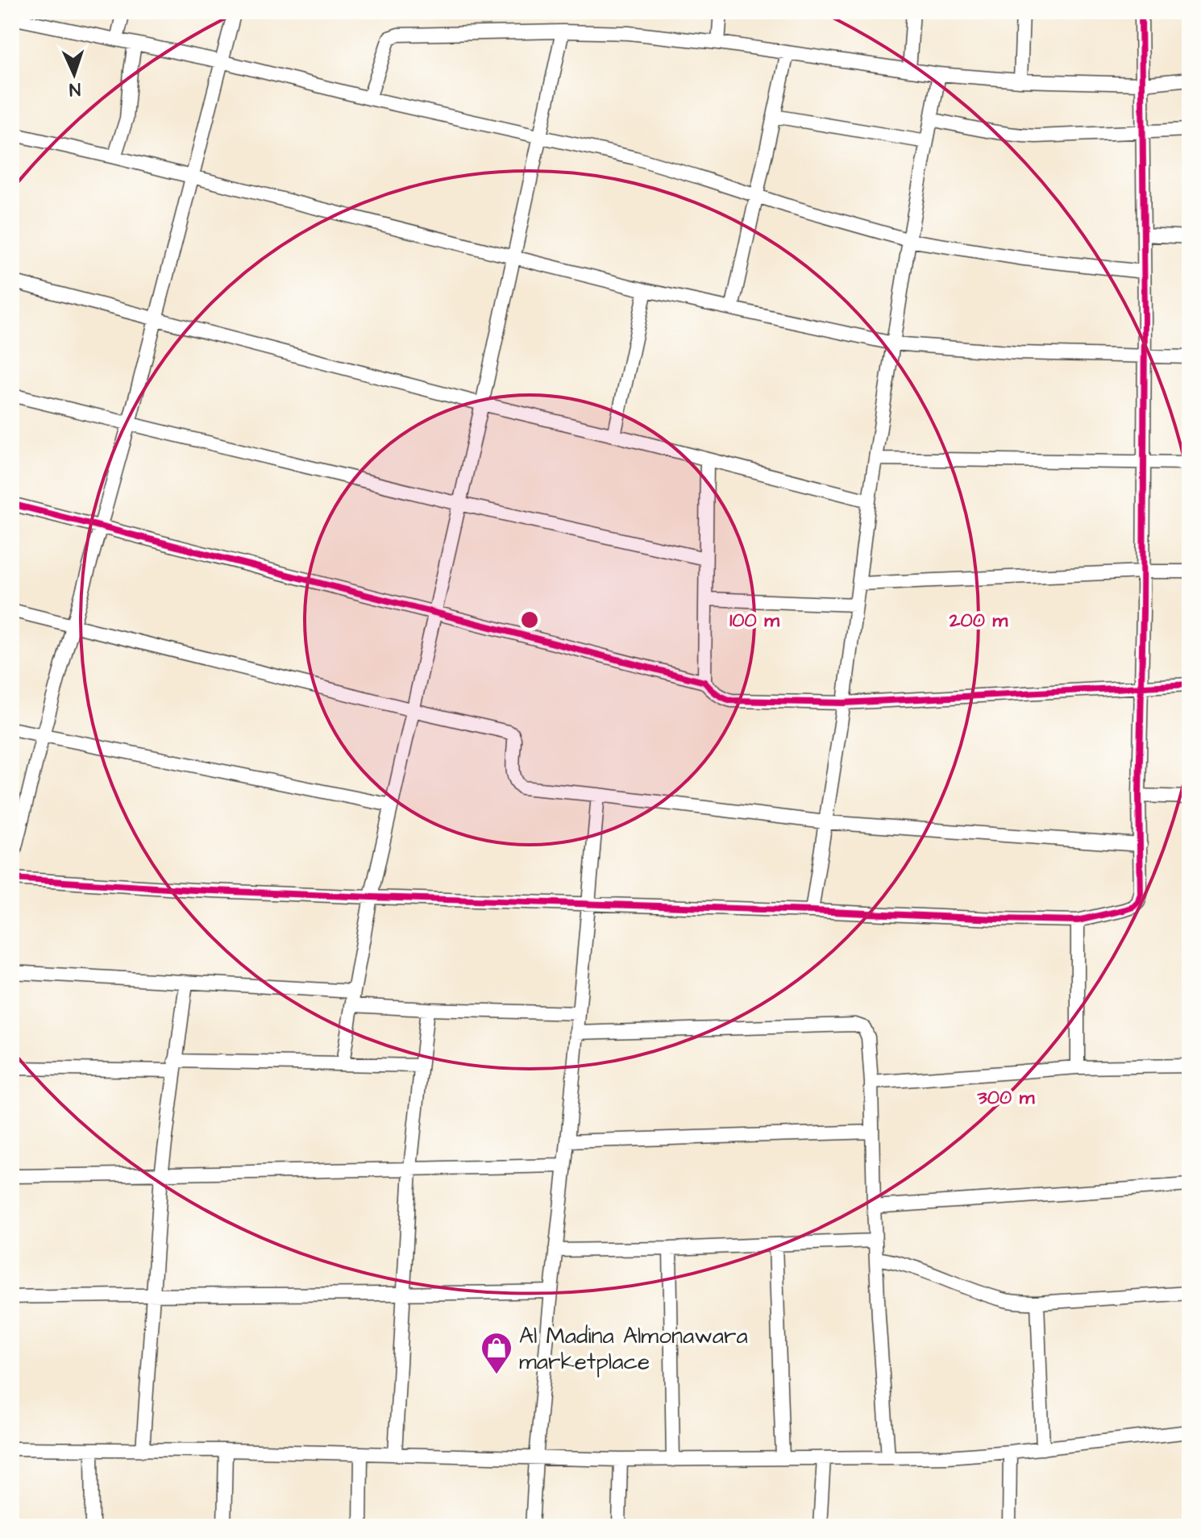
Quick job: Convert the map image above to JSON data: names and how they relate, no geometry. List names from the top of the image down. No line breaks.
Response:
{"places":{"shop":["Al Madina Almonawara marketplace"]},"north":"bottom","rings":["100 m","200 m","300 m"]}
